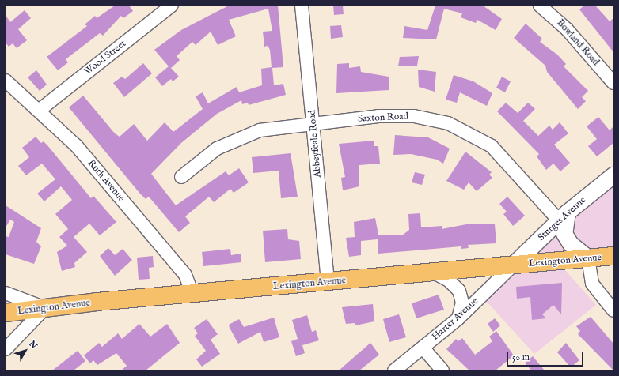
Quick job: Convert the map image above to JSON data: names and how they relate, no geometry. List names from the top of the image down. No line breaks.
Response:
{"streets":{"main road":["Lexington Avenue"],"street":["Bowland Road","Wood Street","Saxton Road","Abbeyfeale Road","Ruth Avenue","Sturges Avenue","Harter Avenue"]},"crossings":[["Wood Street","Ruth Avenue"],["Saxton Road","Abbeyfeale Road"],["Saxton Road","Sturges Avenue"],["Abbeyfeale Road","Lexington Avenue"],["Ruth Avenue","Lexington Avenue"],["Sturges Avenue","Lexington Avenue"],["Sturges Avenue","Harter Avenue"],["Lexington Avenue","Harter Avenue"]],"scale_bar":"50 m","north":"top right"}
